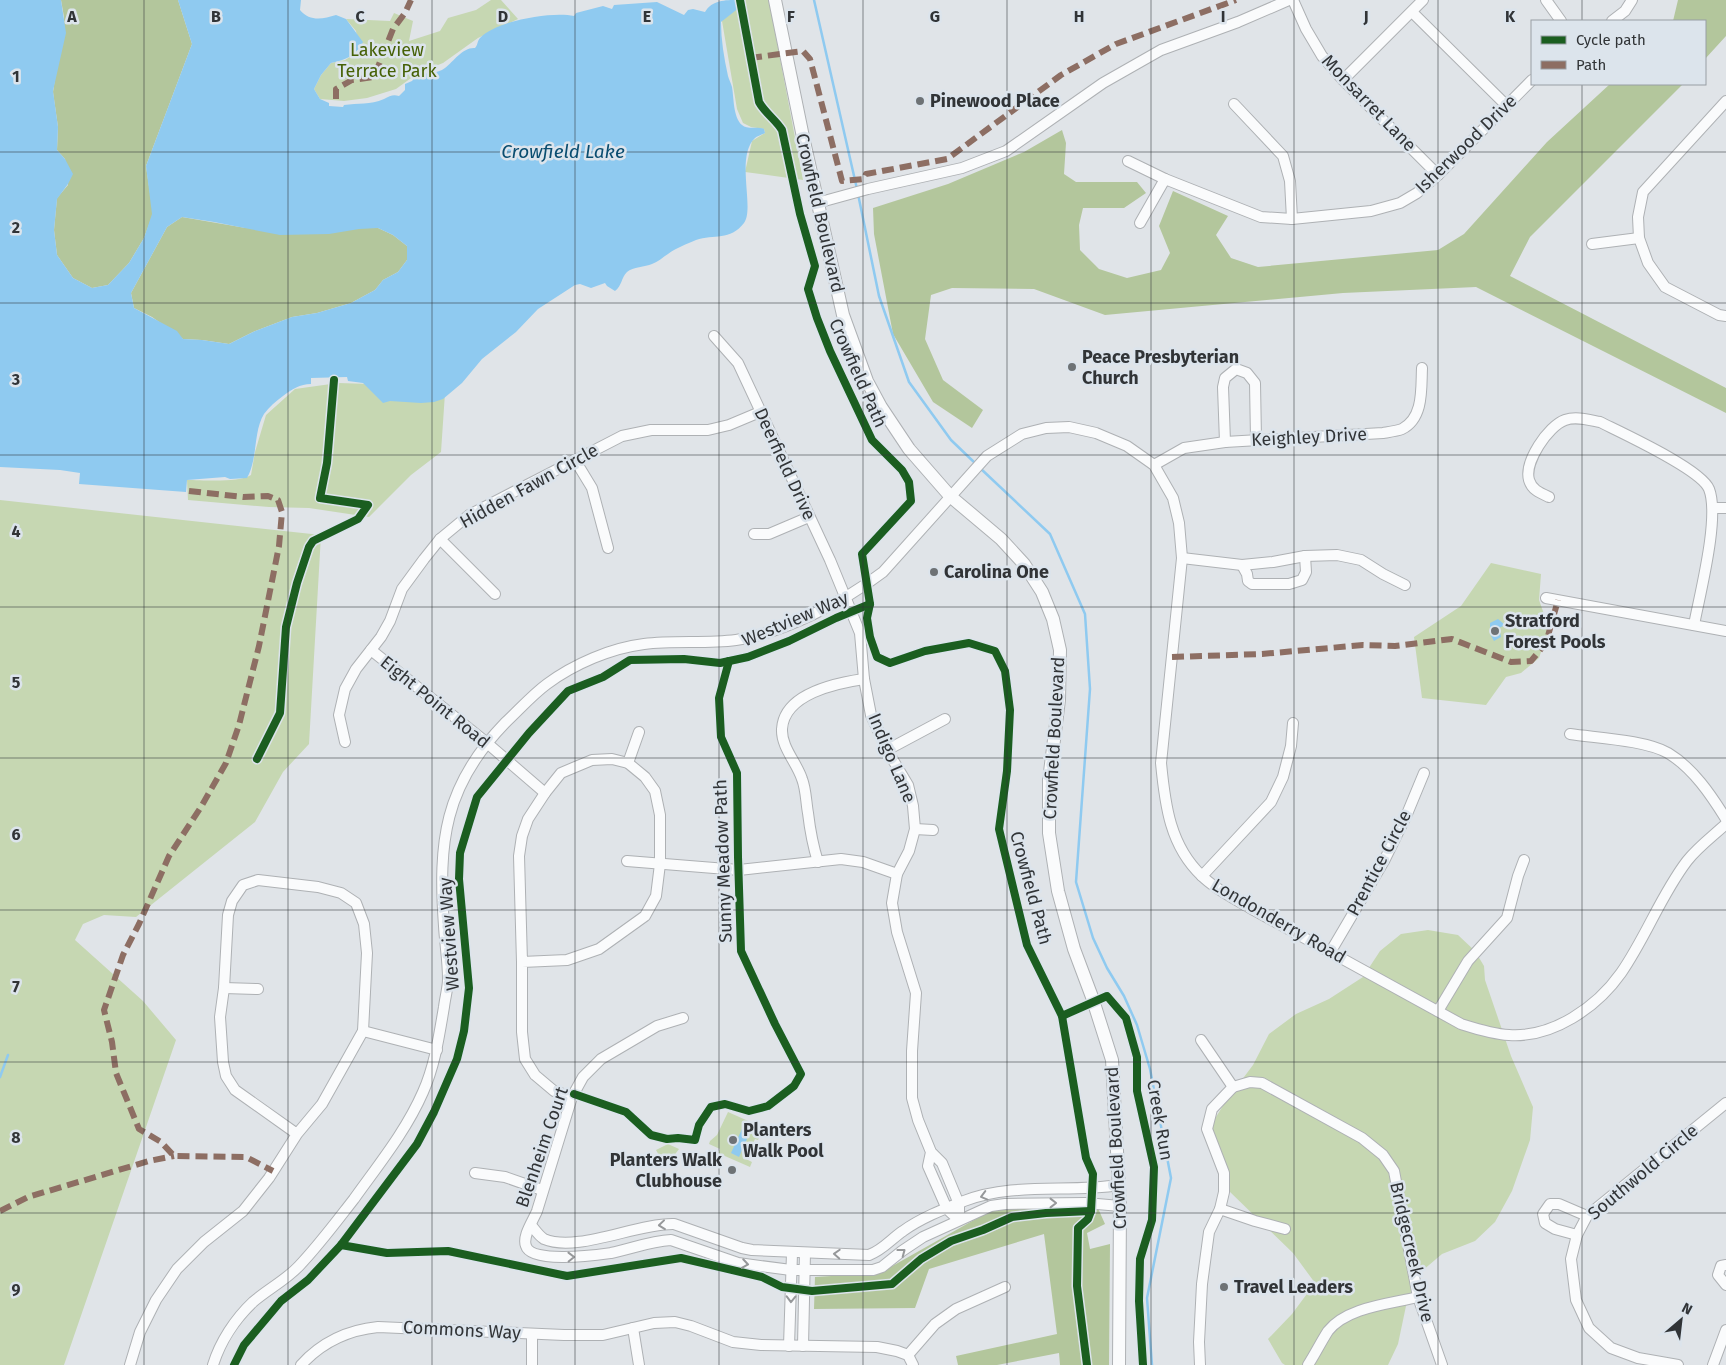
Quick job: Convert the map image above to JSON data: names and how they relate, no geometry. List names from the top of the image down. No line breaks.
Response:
{"streets":{"main road":["Crowfield Boulevard"],"street":["Monsarret Lane","Isherwood Drive","Keighley Drive","Deerfield Drive","Hidden Fawn Circle","Eight Point Road","Indigo Lane","Prentice Circle","Londonderry Road","Blenheim Court","Southwold Circle","Bridgecreek Drive","Commons Way"],"cycle path":["Crowfield Path","Westview Way","Sunny Meadow Path","Creek Run"]},"crossings":[["Monsarret Lane","Isherwood Drive"],["Crowfield Boulevard","Londonderry Road"],["Keighley Drive","Londonderry Road"],["Deerfield Drive","Hidden Fawn Circle"],["Deerfield Drive","Indigo Lane"],["Deerfield Drive","Londonderry Road"],["Hidden Fawn Circle","Eight Point Road"],["Eight Point Road","Londonderry Road"],["Indigo Lane","Londonderry Road"],["Prentice Circle","Londonderry Road"]],"water":["Crowfield Lake"],"parks":["Lakeview Terrace Park"],"places":["Pinewood Place","Peace Presbyterian Church","Carolina One","Stratford Forest Pools","Planters Walk Pool","Planters Walk Clubhouse","Travel Leaders"],"legend":["Cycle path","Path"],"north":"top right","grid":{"columns":["A","B","C","D","E","F","G","H","I","J","K"],"rows":["1","2","3","4","5","6","7","8","9"]}}
